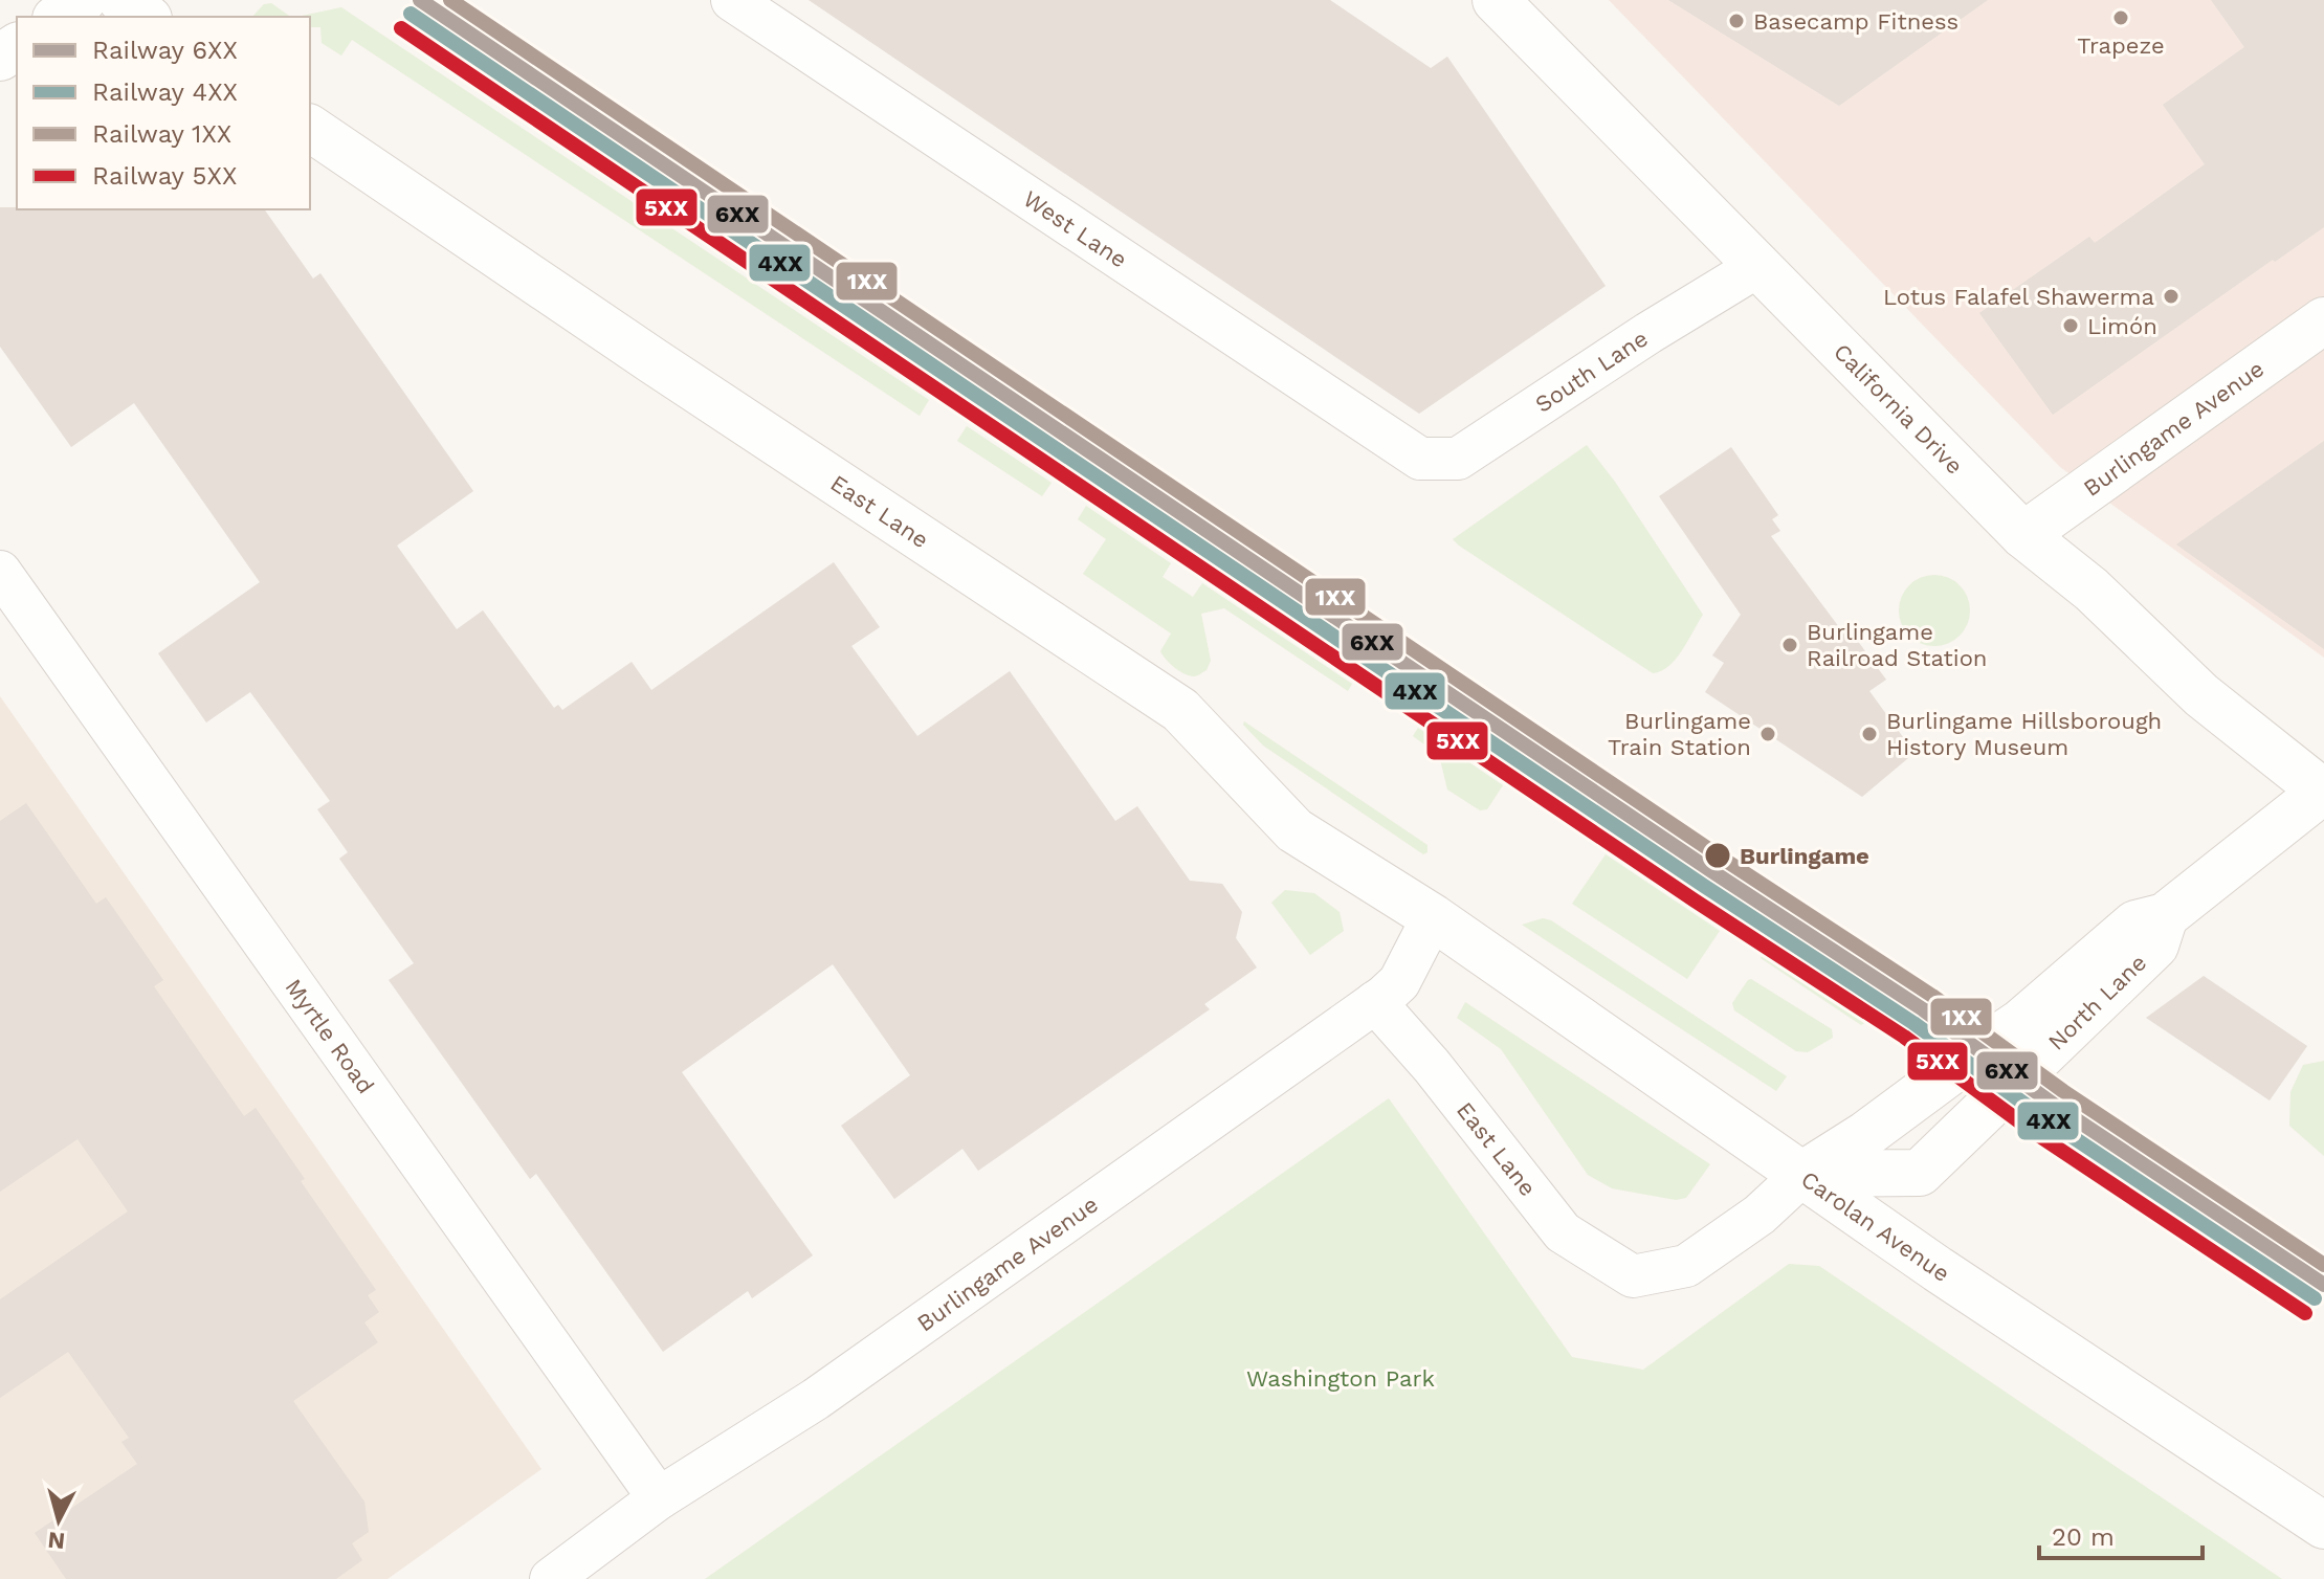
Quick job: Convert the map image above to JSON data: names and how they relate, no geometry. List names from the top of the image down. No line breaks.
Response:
{"streets":{"street":["West Lane","South Lane","California Drive","Burlingame Avenue","East Lane","North Lane","Myrtle Road","Carolan Avenue"]},"crossings":[["West Lane","South Lane"],["South Lane","California Drive"],["California Drive","Burlingame Avenue"],["California Drive","North Lane"],["Burlingame Avenue","East Lane"],["Burlingame Avenue","Myrtle Road"],["Burlingame Avenue","Carolan Avenue"],["East Lane","North Lane"],["East Lane","Carolan Avenue"],["North Lane","Carolan Avenue"]],"parks":["Washington Park"],"places":["Trapeze","Basecamp Fitness","Lotus Falafel Shawerma","Limón","Burlingame Railroad Station","Burlingame Train Station","Burlingame Hillsborough History Museum","Burlingame"],"lines":["rail line 6XX","rail line 1XX","rail line 4XX","rail line 5XX"],"legend":["Railway 6XX","Railway 4XX","Railway 1XX","Railway 5XX"],"scale_bar":"20 m","north":"bottom"}
